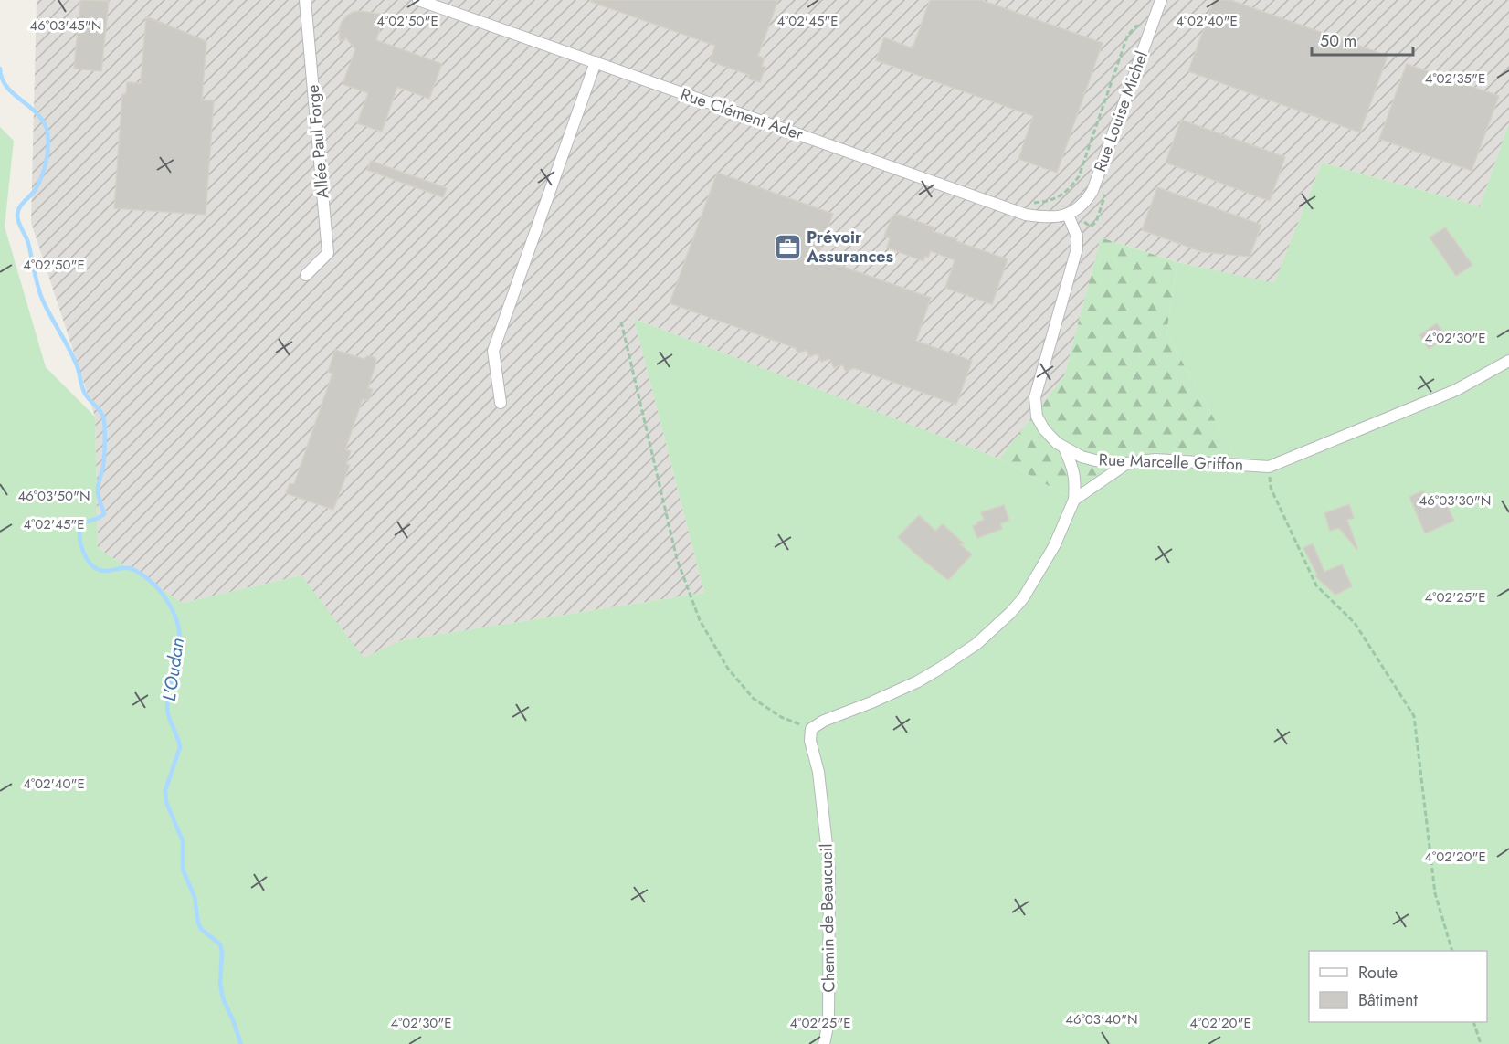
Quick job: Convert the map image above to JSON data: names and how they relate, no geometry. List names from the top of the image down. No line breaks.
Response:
{"streets":{"street":["Rue Louise Michel","Rue Clément Ader","Allée Paul Forge","Rue Marcelle Griffon","Chemin de Beaucueil"]},"crossings":[["Rue Louise Michel","Rue Clément Ader"],["Rue Louise Michel","Rue Marcelle Griffon"],["Rue Clément Ader","Rue Marcelle Griffon"]],"water":["L'Oudan"],"places":{"office":["Prévoir Assurances"]},"legend":["Route","Bâtiment"],"scale_bar":"50 m","coordinates":["4°02'45\"E","4°02'50\"E","4°02'40\"E","46°03'45\"N","4°02'35\"E","4°02'30\"E","46°03'50\"N","46°03'30\"N","4°02'25\"E","4°02'20\"E","46°03'40\"N"]}
